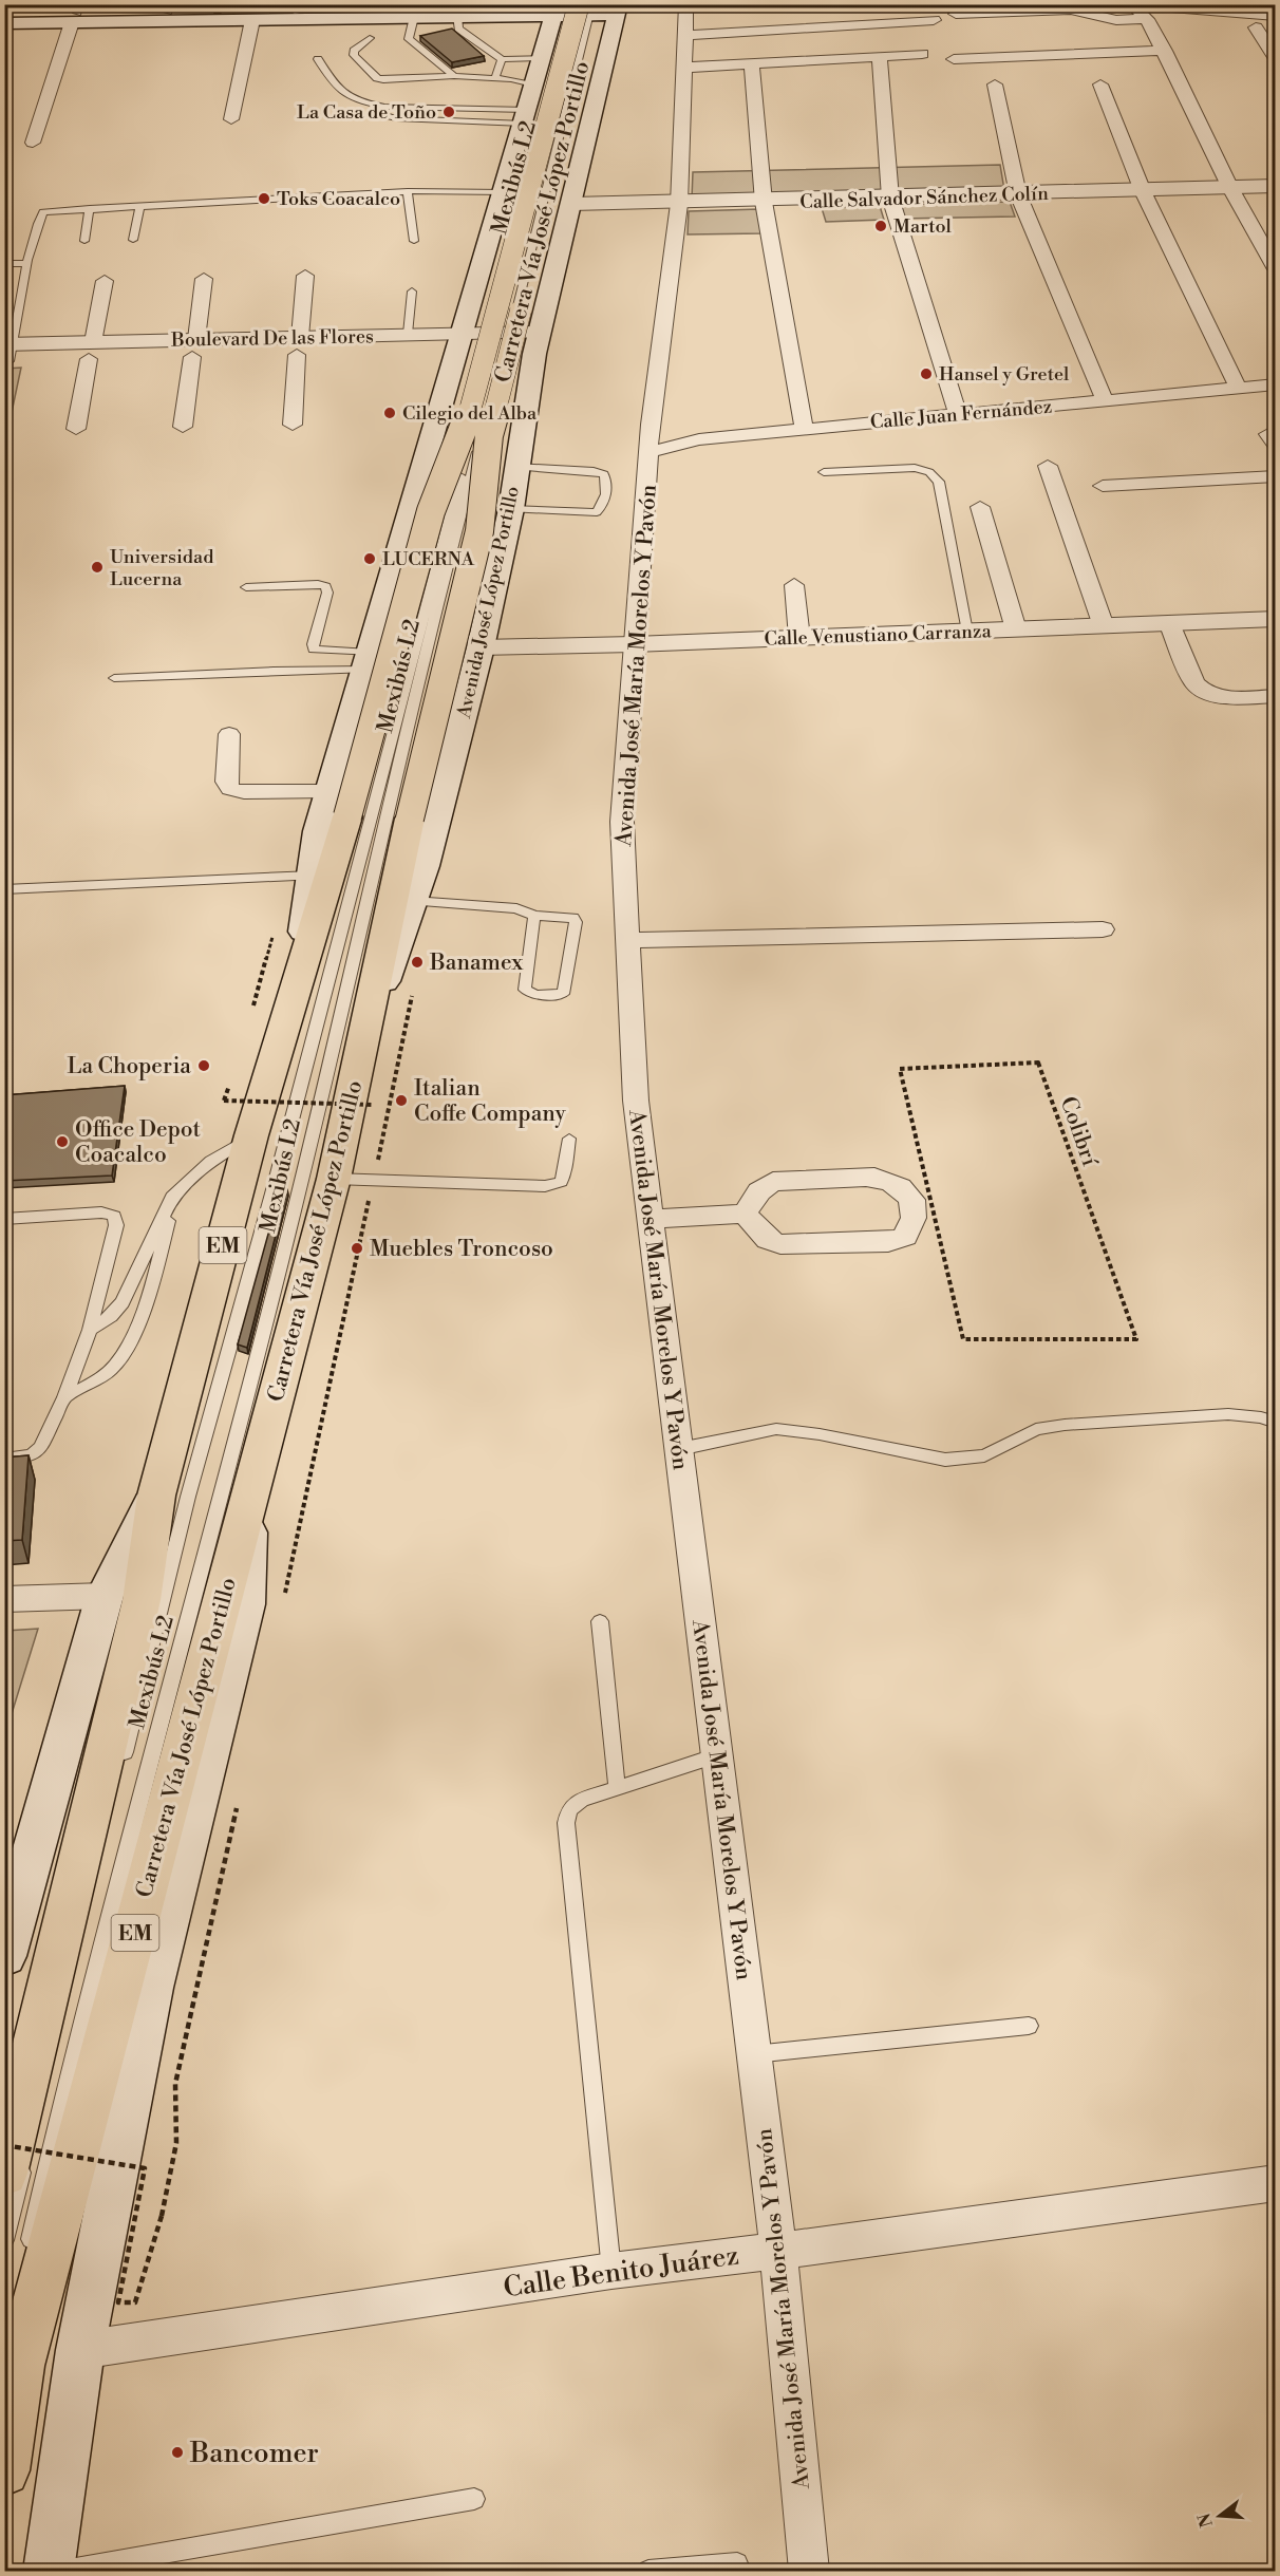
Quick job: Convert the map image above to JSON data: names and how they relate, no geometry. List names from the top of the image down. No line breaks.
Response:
{"streets":{"main road":["Carretera Vía José López Portillo","Avenida José López Portillo","EM"],"street":["Calle Salvador Sánchez Colín","Boulevard De las Flores","Calle Juan Fernández","Calle Venustiano Carranza","Avenida José María Morelos Y Pavón","Calle Benito Juárez"],"lane":["Mexibús L2"],"path":["Colibrí"]},"crossings":[["Mexibús L2","Carretera Vía José López Portillo"],["Mexibús L2","Boulevard De las Flores"],["Mexibús L2","Avenida José López Portillo"],["Calle Salvador Sánchez Colín","Avenida José López Portillo"],["Calle Salvador Sánchez Colín","Avenida José María Morelos Y Pavón"],["Carretera Vía José López Portillo","Avenida José López Portillo"],["Boulevard De las Flores","Avenida José López Portillo"],["Calle Juan Fernández","Avenida José María Morelos Y Pavón"],["Avenida José López Portillo","Calle Venustiano Carranza"],["Calle Venustiano Carranza","Avenida José María Morelos Y Pavón"],["Avenida José María Morelos Y Pavón","Calle Benito Juárez"]],"places":["La Casa de Toño","Toks Coacalco","Martol","Hansel y Gretel","Cilegio del Alba","LUCERNA","Universidad Lucerna","Banamex","La Choperia","Italian Coffe Company","Office Depot Coacalco","Muebles Troncoso","Bancomer"],"north":"left"}
